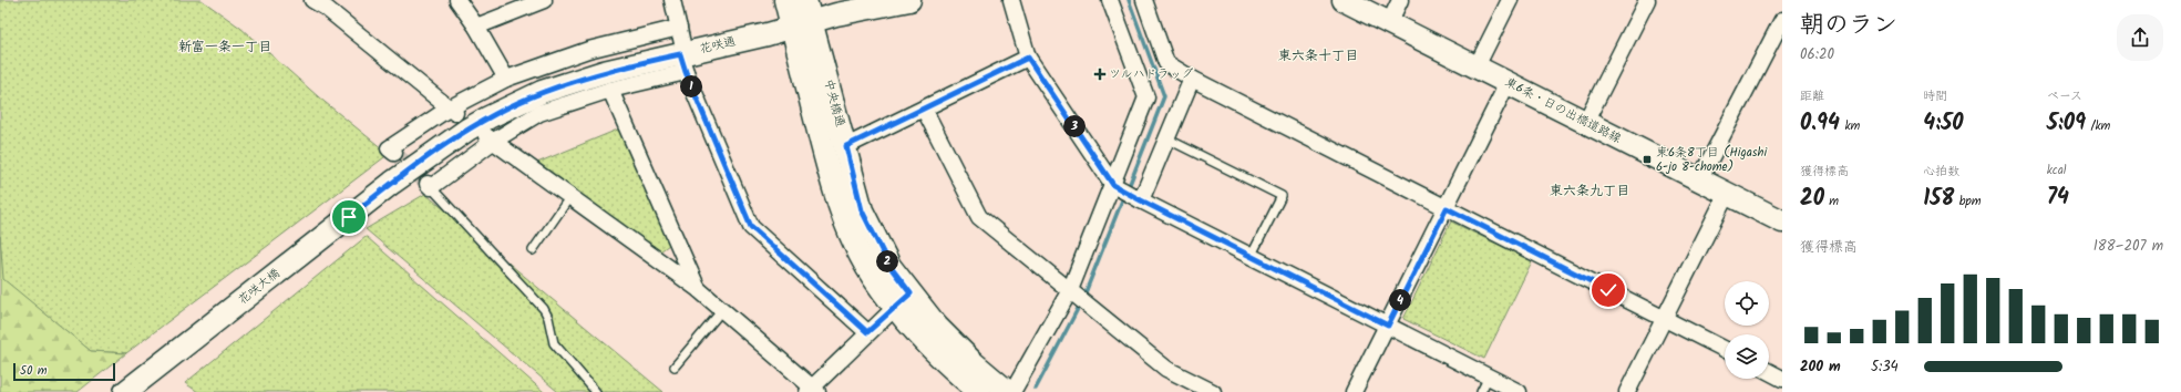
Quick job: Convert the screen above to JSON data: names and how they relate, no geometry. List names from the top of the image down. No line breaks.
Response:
{"streets":{"street":["花咲通","中央橋通","東6条・日の出橋道路線","花咲大橋"]},"crossings":[["花咲通","中央橋通"],["花咲通","花咲大橋"]],"districts":["新富一条一丁目","東六条十丁目","東六条九丁目"],"places":{"health":["ツルハドラッグ"],"transit":["東6条8丁目 (Higashi 6-jo 8-chome)"]},"scale_bar":"50 m","page":{"heading":["朝のラン","06:20"],"pins":["1","3","2","4"],"stats":[["距離","0.94 km"],["時間","4:50"],["ペース","5:09 /km"],["獲得標高","20 m"],["心拍数","158 bpm"],["kcal","74"]],"chart":["獲得標高","188–207 m"],"list":[{"name":"200 m","note":"5:34"}],"scale":"50 m"}}
